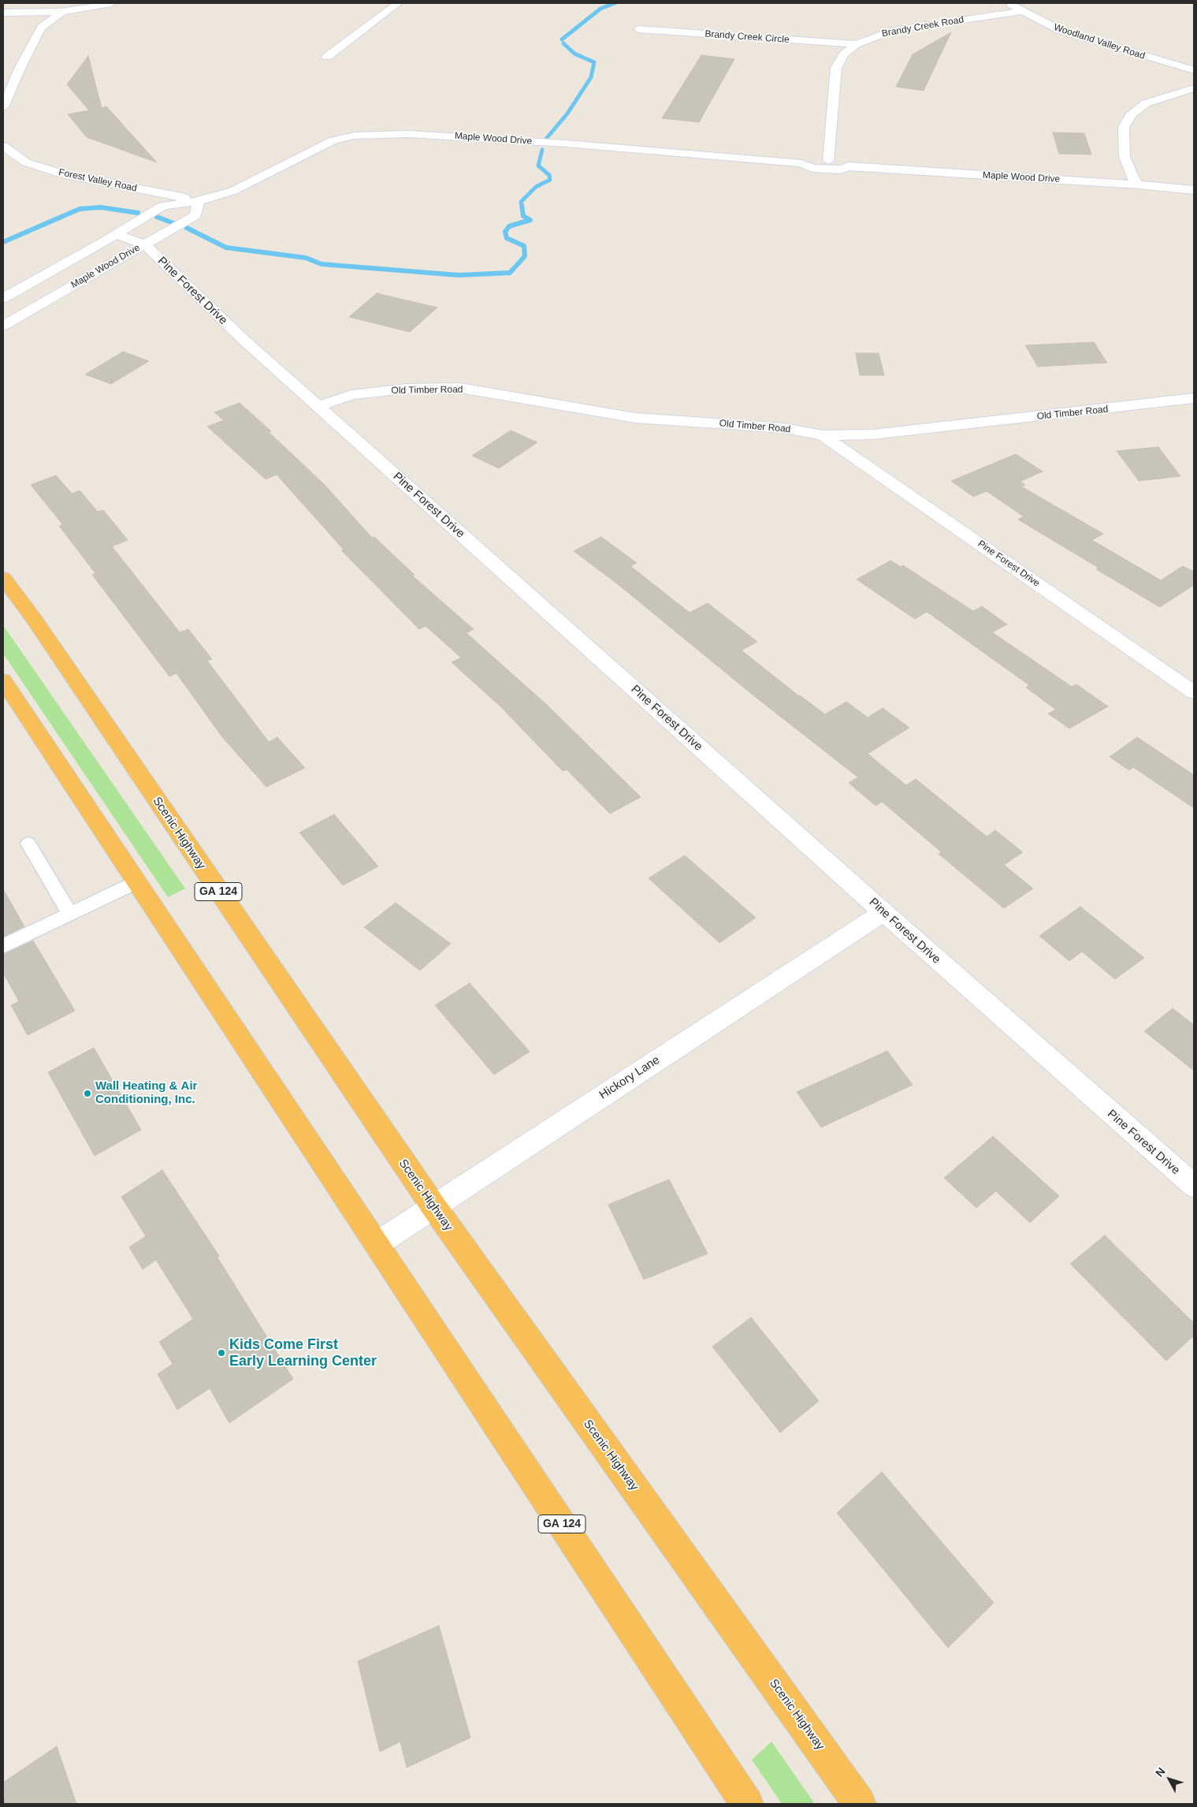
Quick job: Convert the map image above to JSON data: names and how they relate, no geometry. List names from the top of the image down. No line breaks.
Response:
{"streets":{"highway":["Scenic Highway","GA 124"],"street":["Brandy Creek Road","Brandy Creek Circle","Woodland Valley Road","Maple Wood Drive","Forest Valley Road","Pine Forest Drive","Old Timber Road","Hickory Lane"]},"crossings":[["Brandy Creek Road","Brandy Creek Circle"],["Brandy Creek Road","Woodland Valley Road"],["Brandy Creek Road","Maple Wood Drive"],["Maple Wood Drive","Forest Valley Road"],["Maple Wood Drive","Pine Forest Drive"],["Pine Forest Drive","Old Timber Road"],["Pine Forest Drive","Hickory Lane"],["Scenic Highway","Hickory Lane"],["GA 124","Hickory Lane"]],"places":["Wall Heating & Air Conditioning, Inc.","Kids Come First Early Learning Center"],"north":"top left"}
